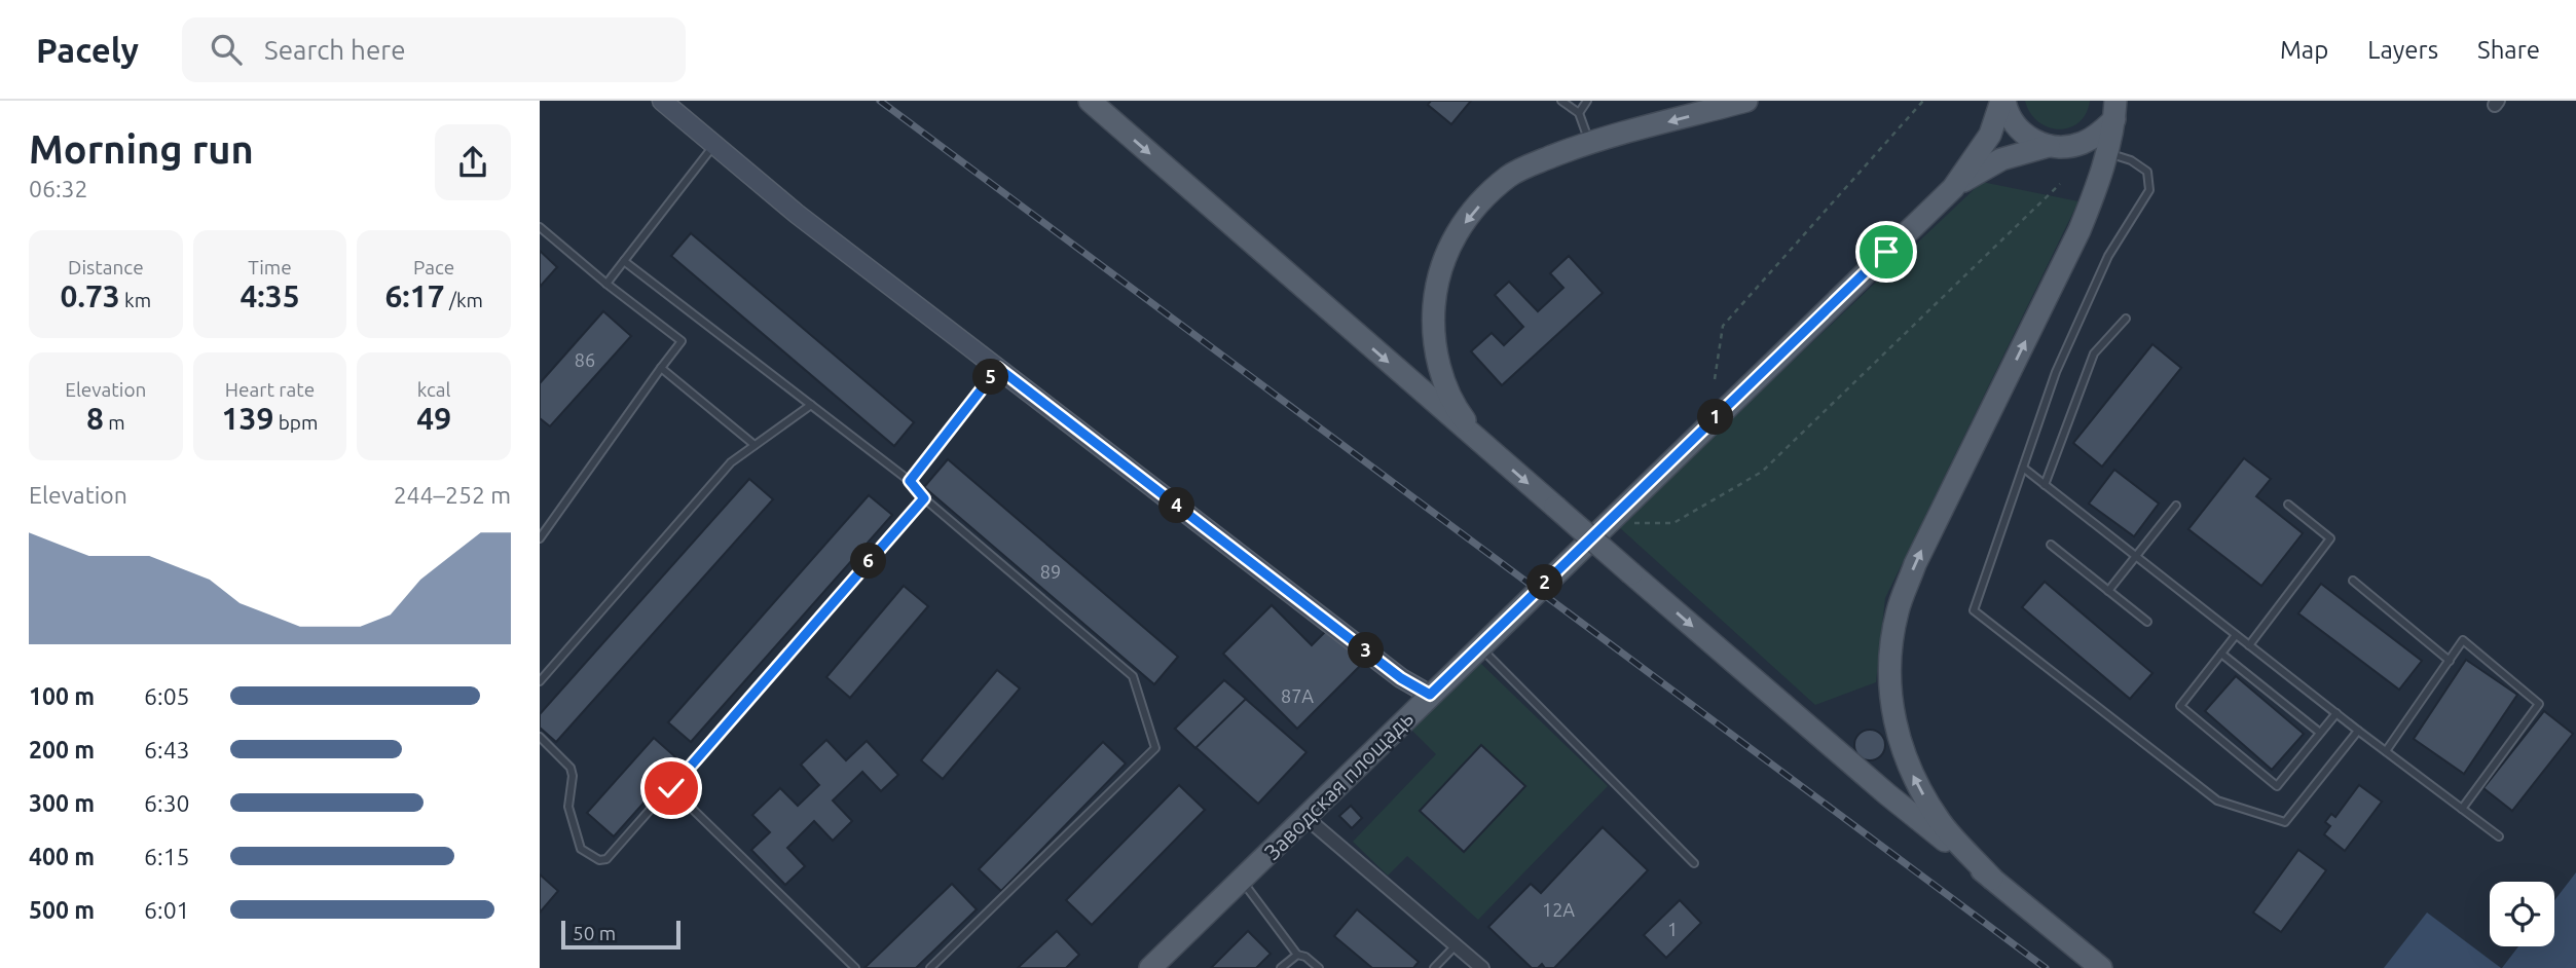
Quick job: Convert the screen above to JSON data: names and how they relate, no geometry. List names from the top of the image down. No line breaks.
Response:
{"streets":{"main road":["Заводская площадь"]},"house_numbers":["86","89","87А","12А","1"],"scale_bar":"50 m","page":{"header":"Pacely","search":"Search here","nav":["Map","Layers","Share"],"heading":["Morning run","06:32"],"stats":[["Distance","0.73 km"],["Time","4:35"],["Pace","6:17 /km"],["Elevation","8 m"],["Heart rate","139 bpm"],["kcal","49"]],"pins":["5","1","4","6","2","3"],"chart":["Elevation","244–252 m"],"list":[{"name":"100 m","note":"6:05"},{"name":"200 m","note":"6:43"},{"name":"300 m","note":"6:30"},{"name":"400 m","note":"6:15"},{"name":"500 m","note":"6:01"}],"scale":"50 m"}}
